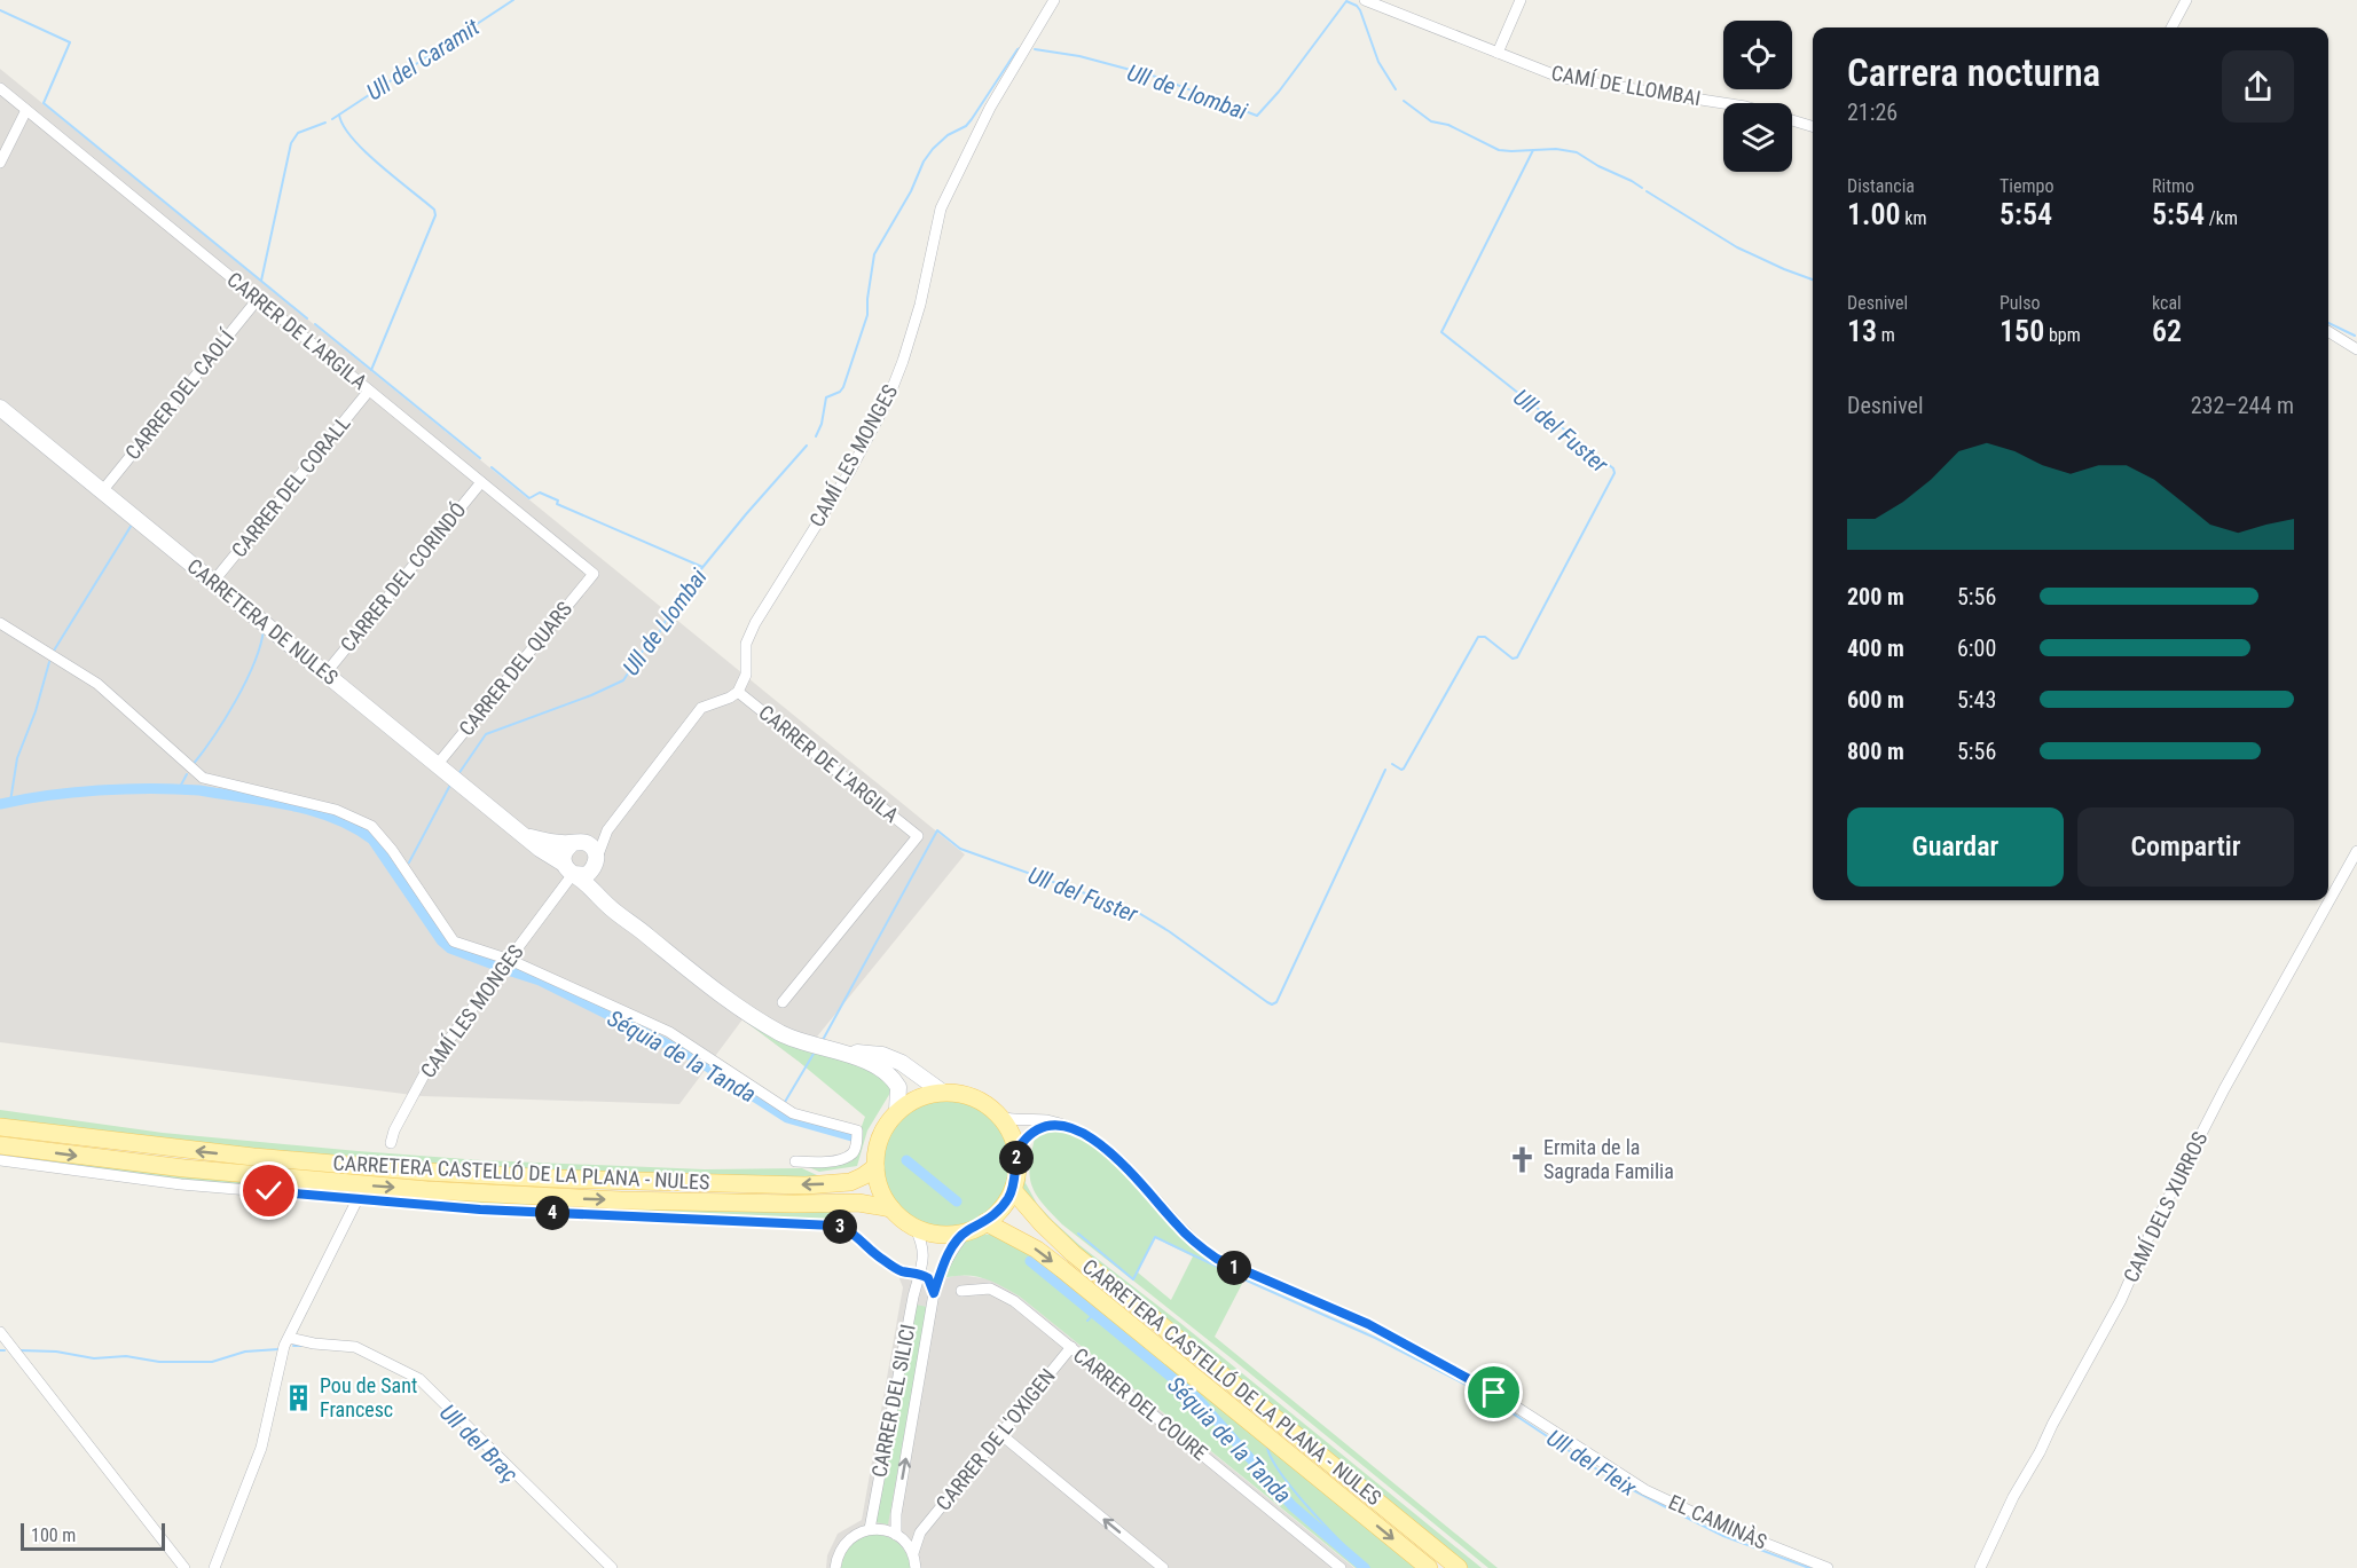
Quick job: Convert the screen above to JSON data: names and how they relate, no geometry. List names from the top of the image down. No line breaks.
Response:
{"streets":{"main road":["CARRETERA DE NULES","CARRETERA CASTELLÓ DE LA PLANA - NULES"],"street":["CAMÍ DE LLOMBAI","CARRER DE L'ARGILA","CARRER DEL CAOLÍ","CAMÍ LES MONGES","CARRER DEL CORALL","CARRER DEL CORINDÓ","CARRER DEL QUARS","CAMÍ DELS XURROS","CARRER DEL SILICI","CARRER DEL COURE","CARRER DE L'OXIGEN","EL CAMINÀS"]},"crossings":[["CARRER DE L'ARGILA","CARRER DEL CAOLÍ"],["CARRER DE L'ARGILA","CAMÍ LES MONGES"],["CARRER DE L'ARGILA","CARRER DEL CORALL"],["CARRER DE L'ARGILA","CARRER DEL CORINDÓ"],["CARRER DE L'ARGILA","CARRER DEL QUARS"],["CARRER DEL CAOLÍ","CARRETERA DE NULES"],["CAMÍ LES MONGES","CARRETERA DE NULES"],["CARRER DEL CORALL","CARRETERA DE NULES"],["CARRER DEL CORINDÓ","CARRETERA DE NULES"],["CARRETERA DE NULES","CARRER DEL QUARS"],["CARRETERA DE NULES","CARRETERA CASTELLÓ DE LA PLANA - NULES"],["CARRETERA DE NULES","CARRER DEL SILICI"],["CARRETERA DE NULES","EL CAMINÀS"],["CARRETERA CASTELLÓ DE LA PLANA - NULES","CARRER DEL SILICI"],["CARRETERA CASTELLÓ DE LA PLANA - NULES","EL CAMINÀS"],["CARRER DEL SILICI","CARRER DE L'OXIGEN"],["CARRER DEL SILICI","EL CAMINÀS"],["CARRER DEL COURE","CARRER DE L'OXIGEN"]],"water":["Ull del Caramit","Ull de Llombai","Ull del Fuster","Séquia de la Tanda","Ull del Braç","Ull del Fleix"],"places":{"church":["Ermita de la Sagrada Familia"],"building":["Pou de Sant Francesc"]},"scale_bar":"100 m","page":{"heading":["Carrera nocturna","21:26"],"stats":[["Distancia","1.00 km"],["Tiempo","5:54"],["Ritmo","5:54 /km"],["Desnivel","13 m"],["Pulso","150 bpm"],["kcal","62"]],"chart":["Desnivel","232–244 m"],"list":[{"name":"200 m","note":"5:56"},{"name":"400 m","note":"6:00"},{"name":"600 m","note":"5:43"},{"name":"800 m","note":"5:56"}],"buttons":["Guardar","Compartir"],"pins":["2","4","3","1"],"scale":"100 m"}}
